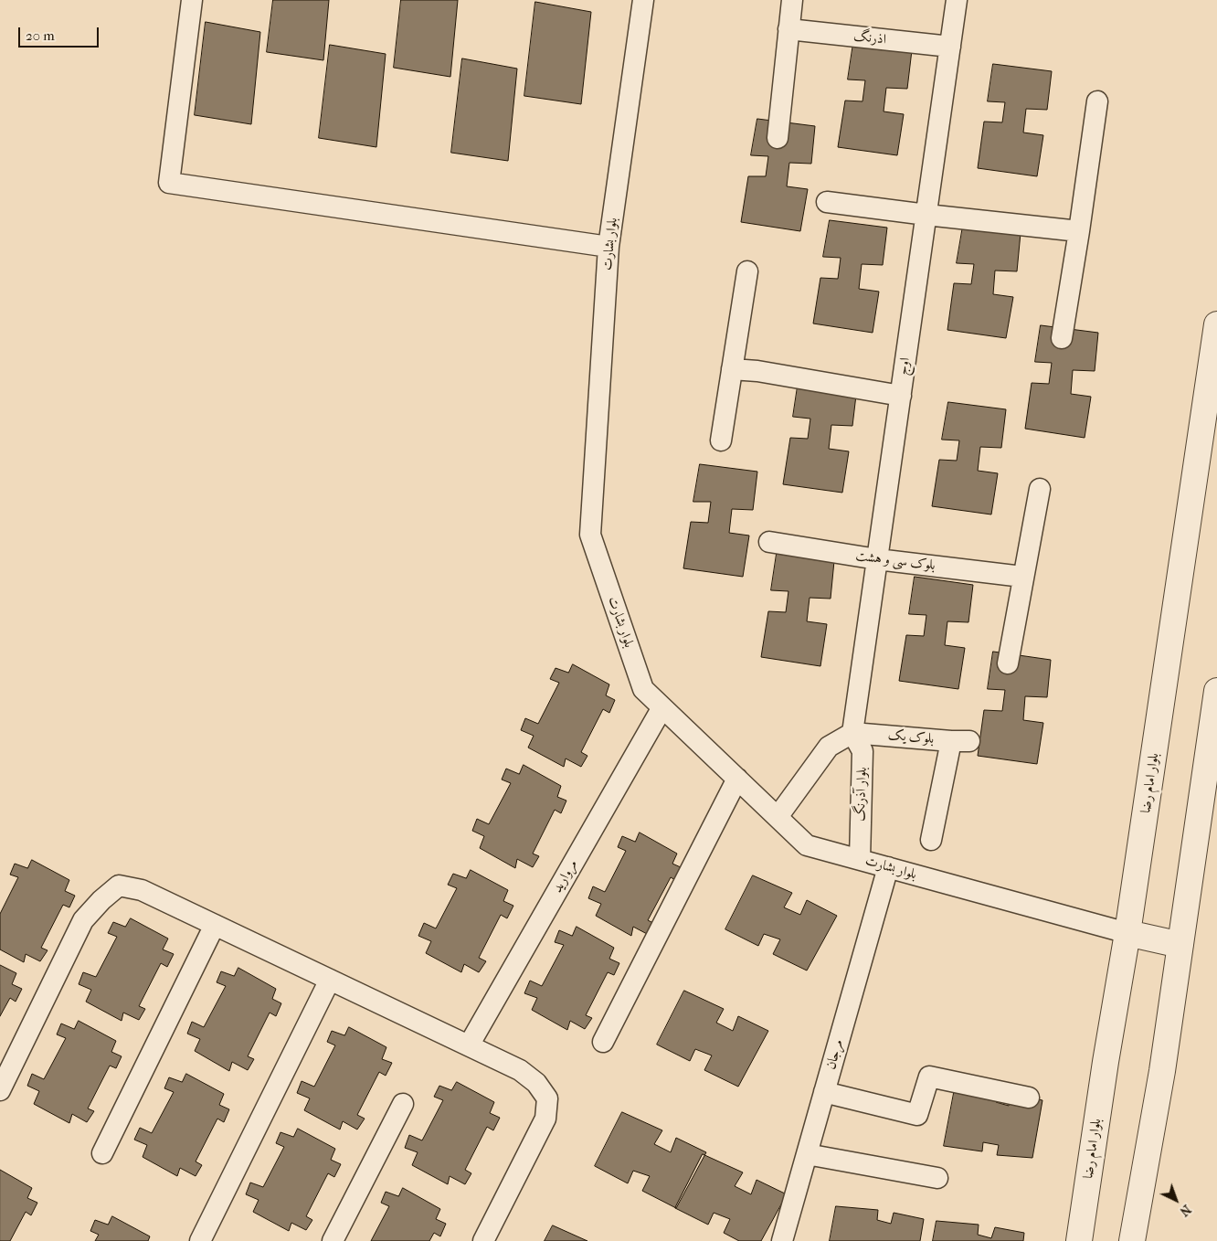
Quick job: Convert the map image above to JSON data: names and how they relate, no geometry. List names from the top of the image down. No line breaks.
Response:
{"streets":{"street":["اذرنگ","بلوار بشارت","اوج","بلوک سی و هشت","بلوک یک","بلوار امام رضا","بلوار آذرنگ","مروارید","مرجان"]},"crossings":[["اذرنگ","اوج"],["بلوار بشارت","بلوار امام رضا"],["بلوار بشارت","بلوار آذرنگ"],["بلوار بشارت","مروارید"],["بلوار بشارت","مرجان"],["اوج","بلوک سی و هشت"],["اوج","بلوک یک"],["اوج","بلوار آذرنگ"],["بلوک یک","بلوار آذرنگ"]],"scale_bar":"20 m","north":"bottom right"}
